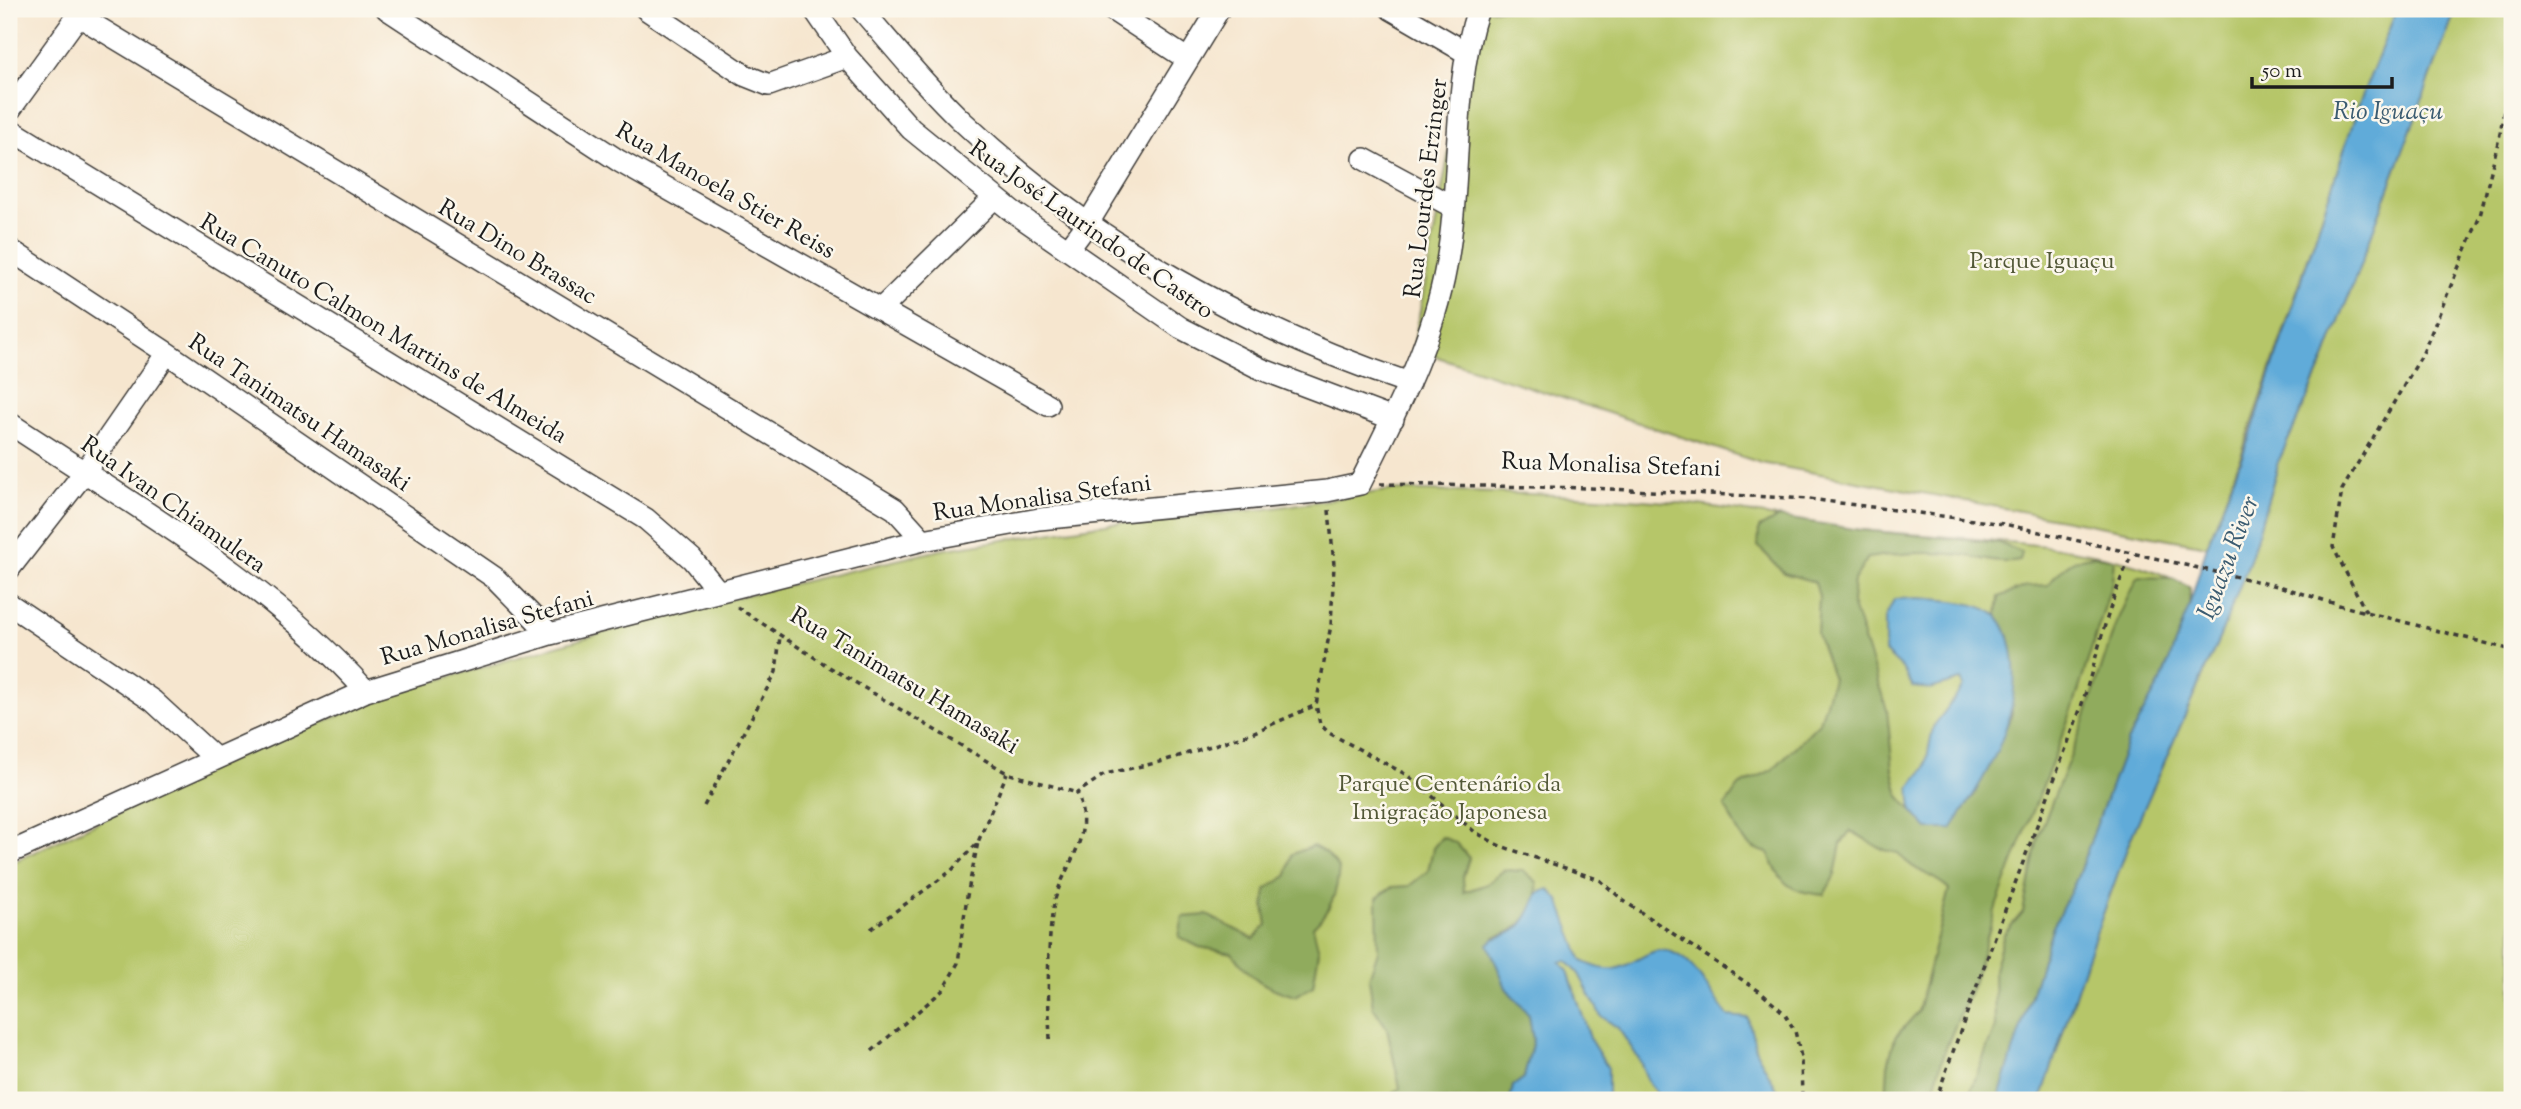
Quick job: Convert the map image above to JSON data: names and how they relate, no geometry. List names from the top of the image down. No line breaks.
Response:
{"streets":{"street":["Rua Lourdes Erzinger","Rua Manoela Stier Reiss","Rua José Laurindo de Castro","Rua Dino Brassac","Rua Canuto Calmon Martins de Almeida","Rua Tanimatsu Hamasaki","Rua Monalisa Stefani","Rua Ivan Chiamulera"]},"crossings":[["Rua Lourdes Erzinger","Rua José Laurindo de Castro"],["Rua Lourdes Erzinger","Rua Monalisa Stefani"],["Rua Dino Brassac","Rua Monalisa Stefani"],["Rua Canuto Calmon Martins de Almeida","Rua Tanimatsu Hamasaki"],["Rua Canuto Calmon Martins de Almeida","Rua Monalisa Stefani"],["Rua Tanimatsu Hamasaki","Rua Monalisa Stefani"],["Rua Monalisa Stefani","Rua Ivan Chiamulera"]],"water":["Rio Iguaçu","Iguazu River"],"parks":["Parque Iguaçu","Parque Centenário da Imigração Japonesa"],"scale_bar":"50 m"}
